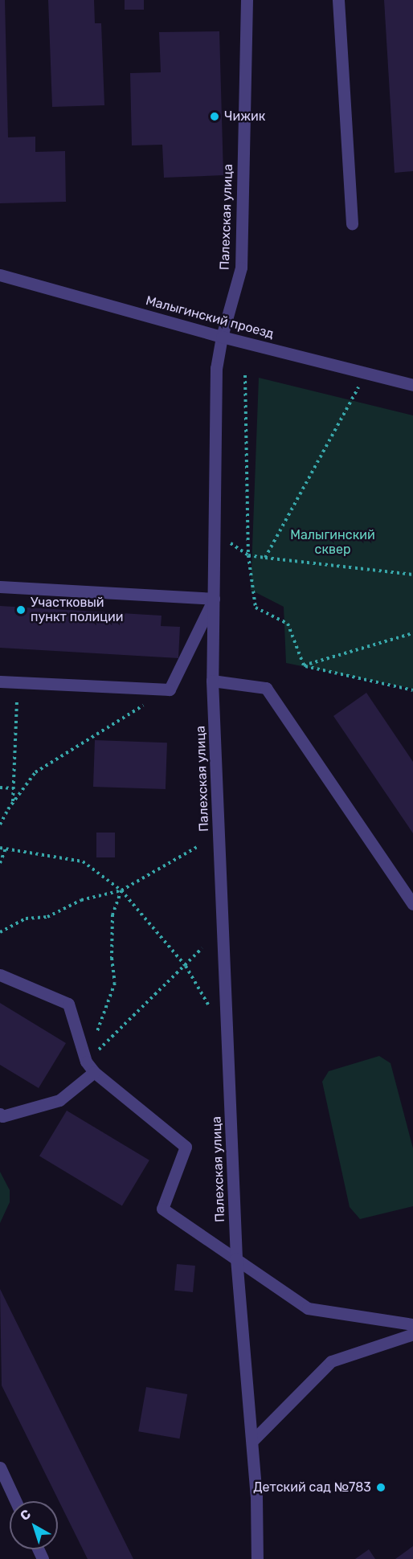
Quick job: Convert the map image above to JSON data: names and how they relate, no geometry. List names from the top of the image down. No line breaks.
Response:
{"streets":{"street":["Палехская улица","Малыгинский проезд"]},"crossings":[["Палехская улица","Малыгинский проезд"]],"parks":["Малыгинский сквер"],"places":["Чижик","Участковый пункт полиции","Детский сад №783"],"north":"top left"}
